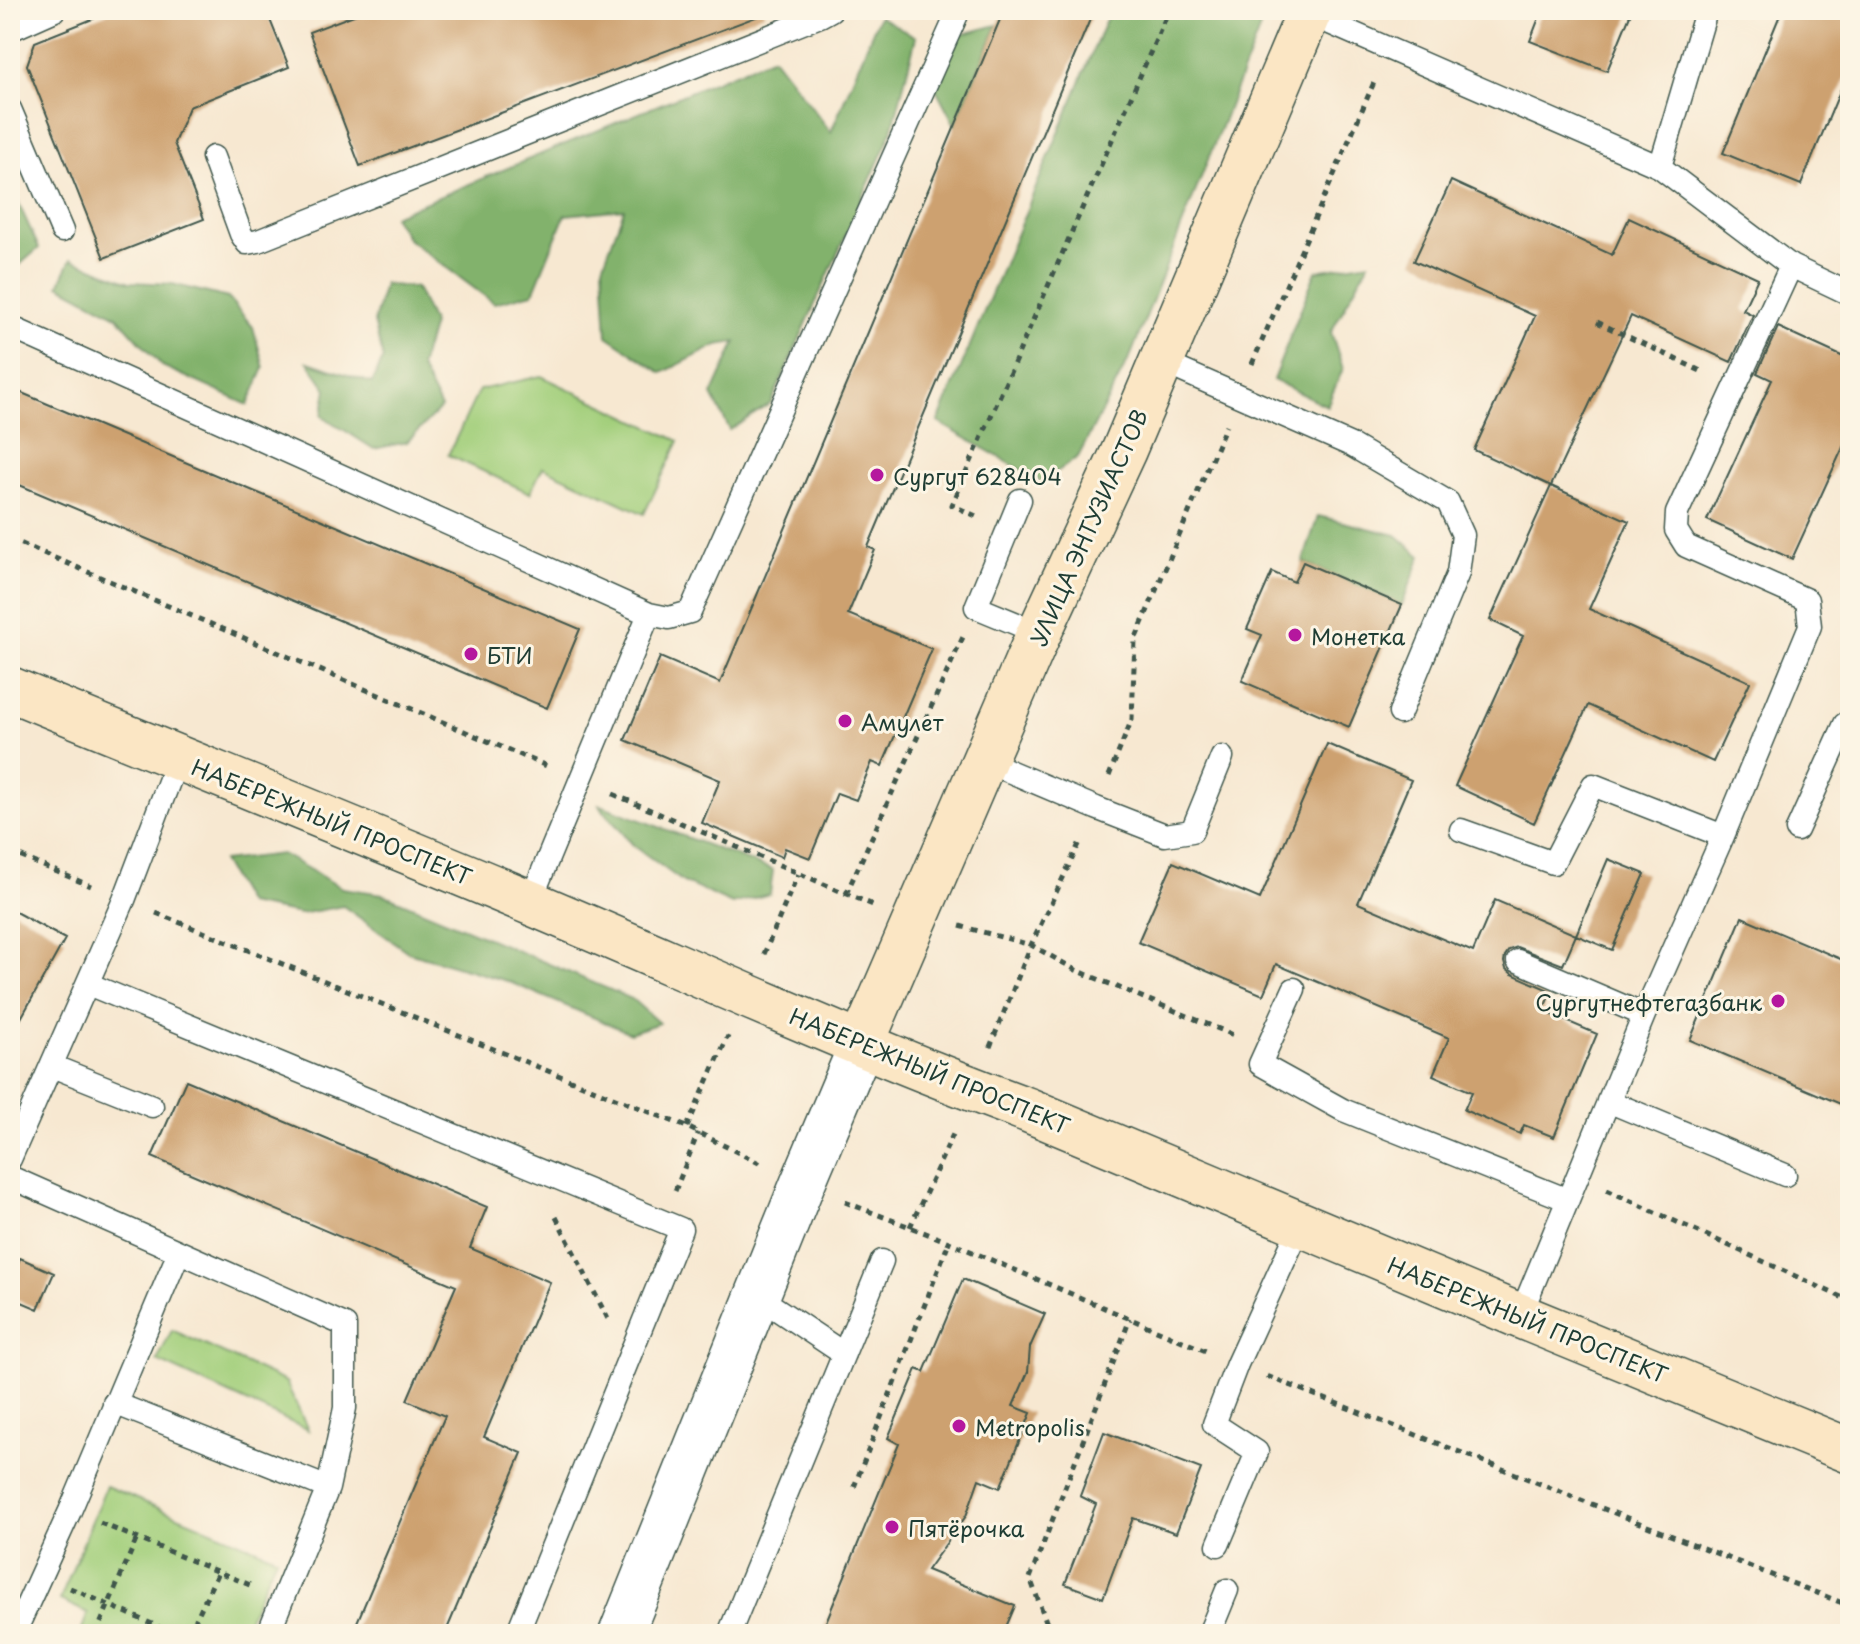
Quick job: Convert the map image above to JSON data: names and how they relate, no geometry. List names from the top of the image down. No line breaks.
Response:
{"streets":{"main road":["УЛИЦА ЭНТУЗИАСТОВ","НАБЕРЕЖНЫЙ ПРОСПЕКТ"]},"crossings":[["УЛИЦА ЭНТУЗИАСТОВ","НАБЕРЕЖНЫЙ ПРОСПЕКТ"]],"places":["Сургут 628404","Монетка","БТИ","Амулет","Сургутнефтегазбанк","Metropolis","Пятёрочка"]}
